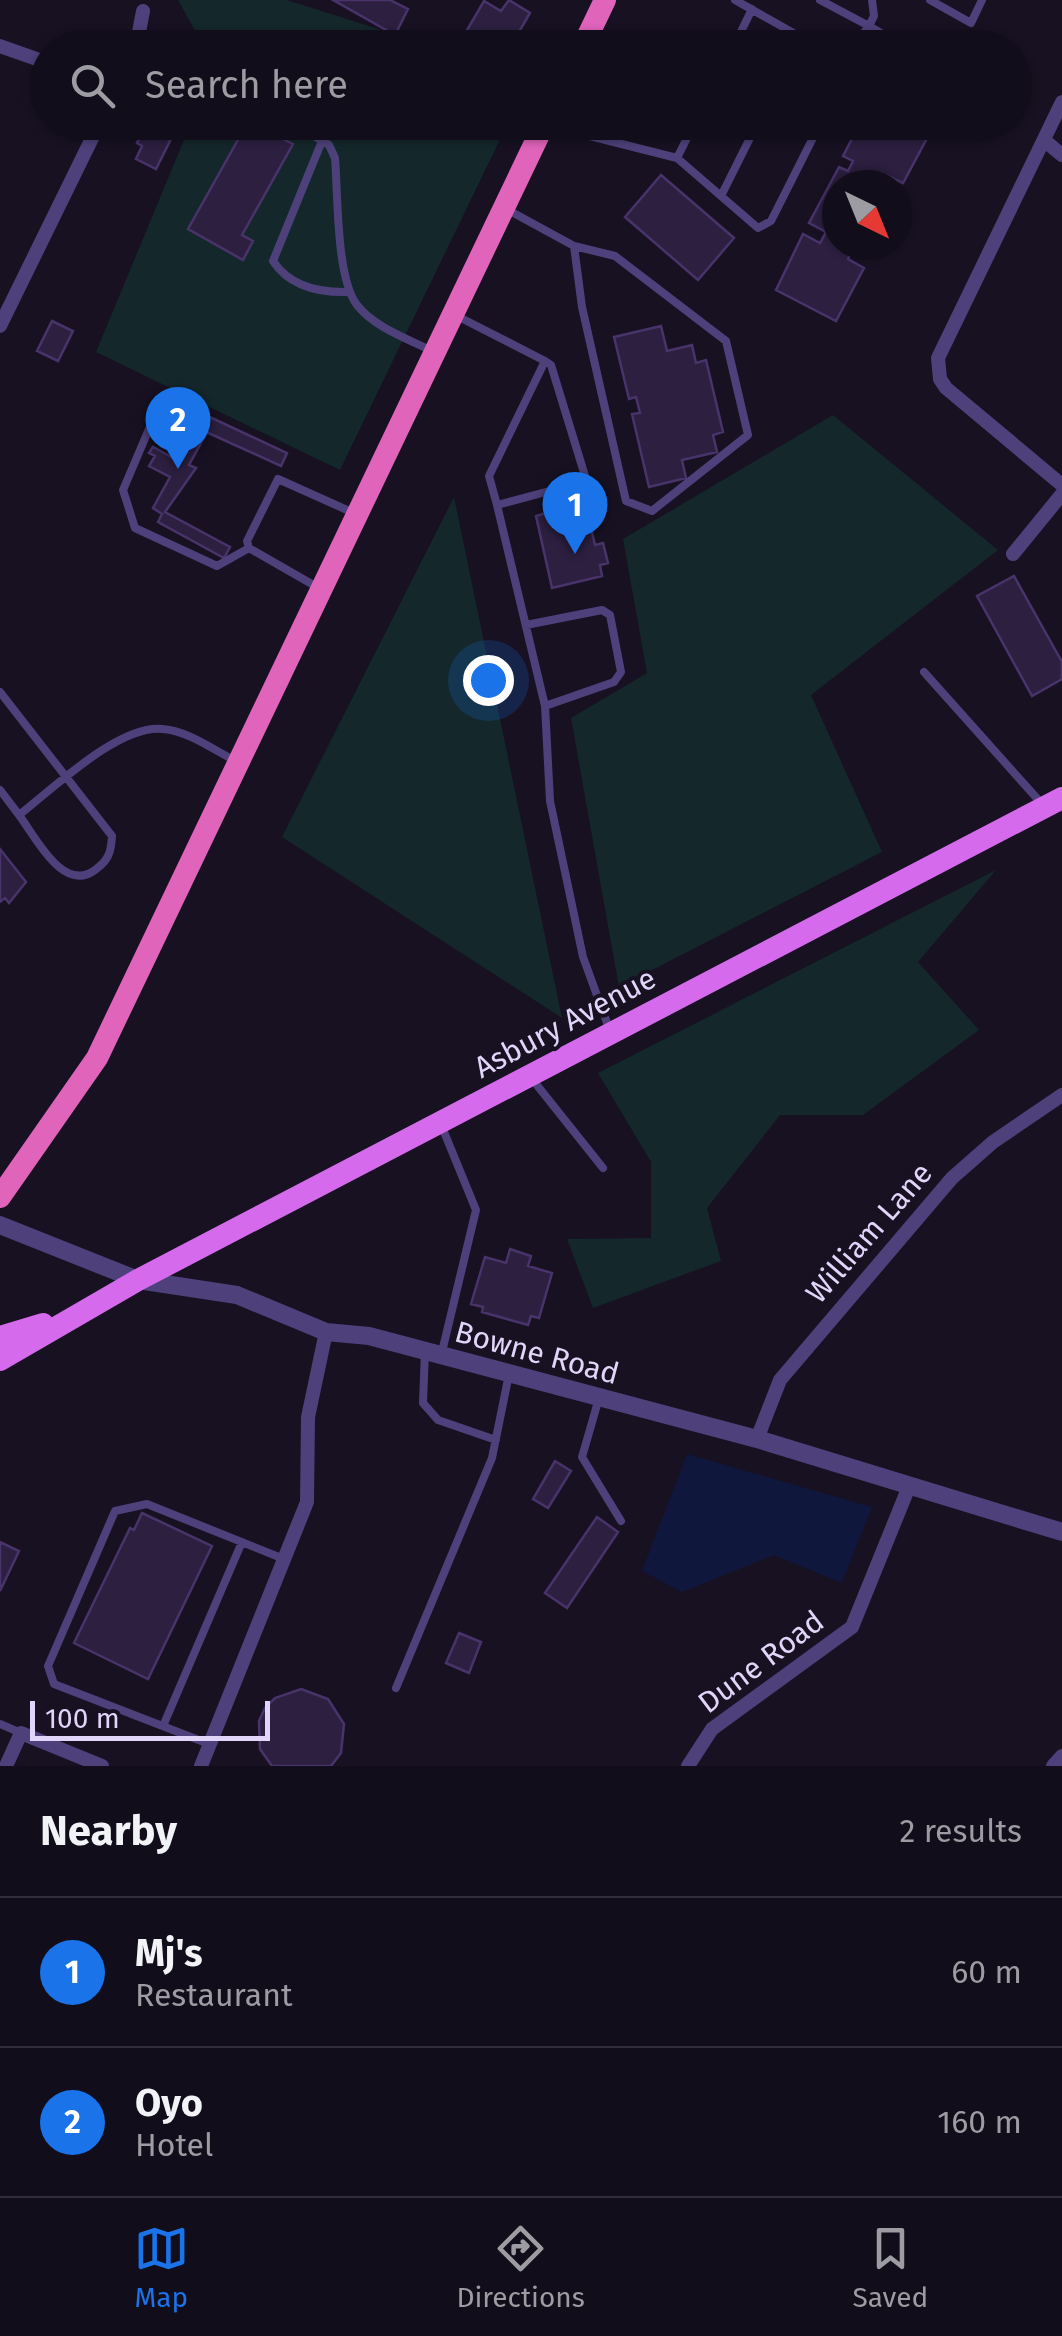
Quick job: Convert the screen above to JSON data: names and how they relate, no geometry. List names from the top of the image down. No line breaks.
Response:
{"streets":{"main road":["Asbury Avenue"],"street":["William Lane","Bowne Road","Dune Road"]},"crossings":[["Asbury Avenue","Bowne Road"],["William Lane","Bowne Road"],["Bowne Road","Dune Road"]],"scale_bar":"100 m","north":"bottom right","page":{"search":"Search here","pins":["2","1"],"scale":"100 m","heading":["Nearby","2 results"],"list":[{"mark":"1","name":"Mj's","note":"Restaurant","value":"60 m"},{"mark":"2","name":"Oyo","note":"Hotel","value":"160 m"}],"nav":["Map","Directions","Saved"]}}
